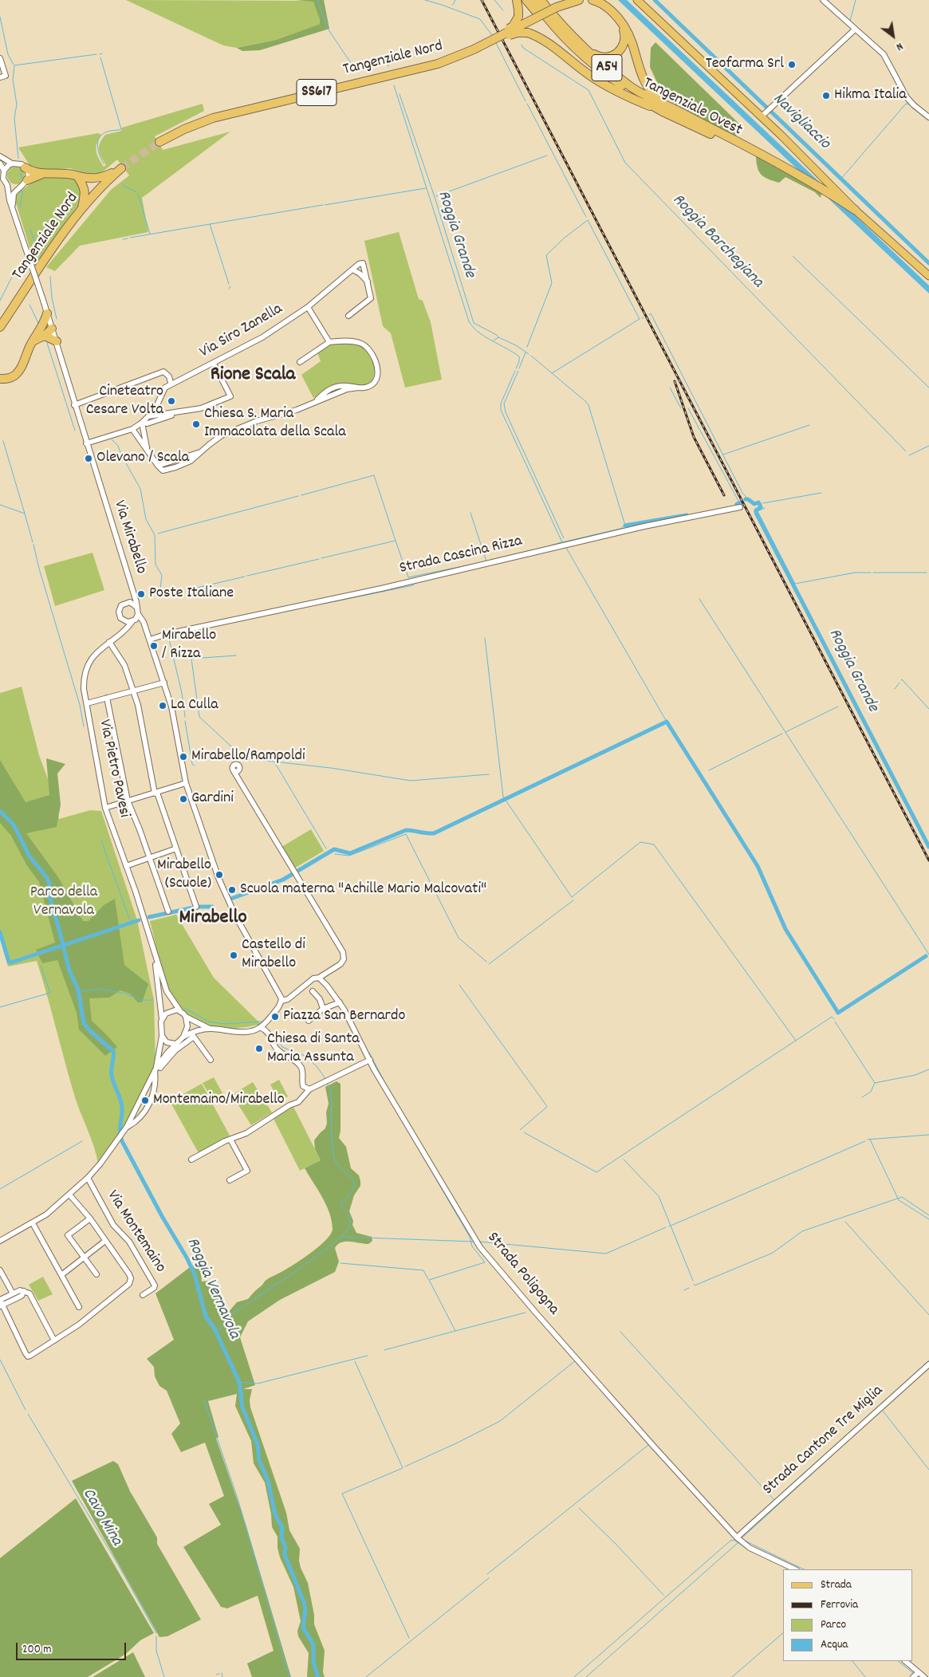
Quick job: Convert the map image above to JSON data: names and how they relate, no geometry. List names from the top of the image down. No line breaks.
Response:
{"streets":{"highway":["Tangenziale Nord","A54","SS617","Tangenziale Ovest"],"street":["Via Siro Zanella","Via Mirabello","Strada Cascina Rizza","Via Pietro Pavesi","Via Montemaino","Strada Poligogna","Strada Cantone Tre Miglia"]},"crossings":[["Tangenziale Nord","SS617"],["Via Mirabello","Via Pietro Pavesi"],["Strada Poligogna","Strada Cantone Tre Miglia"]],"districts":["Rione Scala","Mirabello"],"water":["Navigliaccio","Roggia Grande","Roggia Barchegiana","Roggia Vernavola","Cavo Mina"],"parks":["Parco della Vernavola"],"places":["Teofarma Srl","Hikma Italia","Cineteatro Cesare Volta","Chiesa S. Maria Immacolata della Scala","Olevano / Scala","Poste Italiane","Mirabello / Rizza","La Culla","Mirabello/Rampoldi","Gardini","Mirabello (Scuole)","Scuola materna \"Achille Mario Malcovati\"","Castello di Mirabello","Piazza San Bernardo","Chiesa di Santa Maria Assunta","Montemaino/Mirabello"],"legend":["Strada","Ferrovia","Parco","Acqua"],"scale_bar":"200 m","north":"bottom right"}
